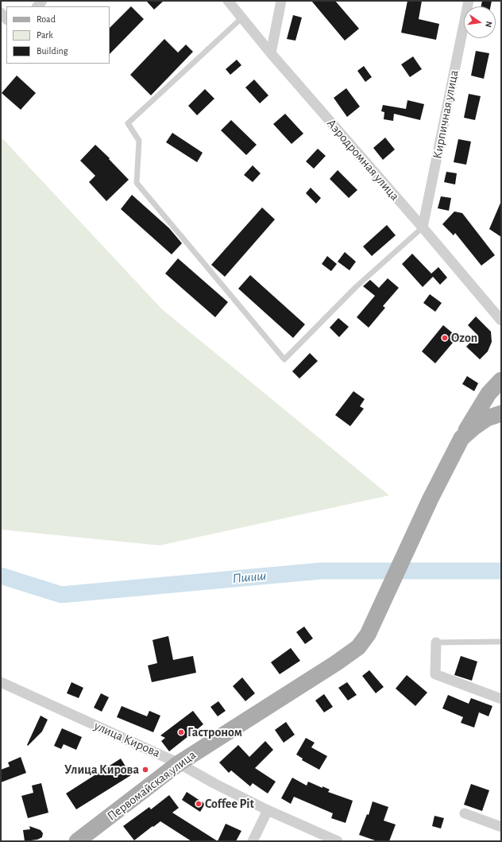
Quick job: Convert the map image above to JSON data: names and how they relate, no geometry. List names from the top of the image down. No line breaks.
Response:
{"streets":{"main road":["Первомайская улица"],"street":["Кирпичная улица","Аэродромная улица","улица Кирова"]},"crossings":[["Кирпичная улица","Аэродромная улица"],["улица Кирова","Первомайская улица"]],"water":["Пшиш"],"places":["Ozon","Гастроном","Улица Кирова","Coffee Pit"],"legend":["Road","Park","Building"],"north":"right"}
